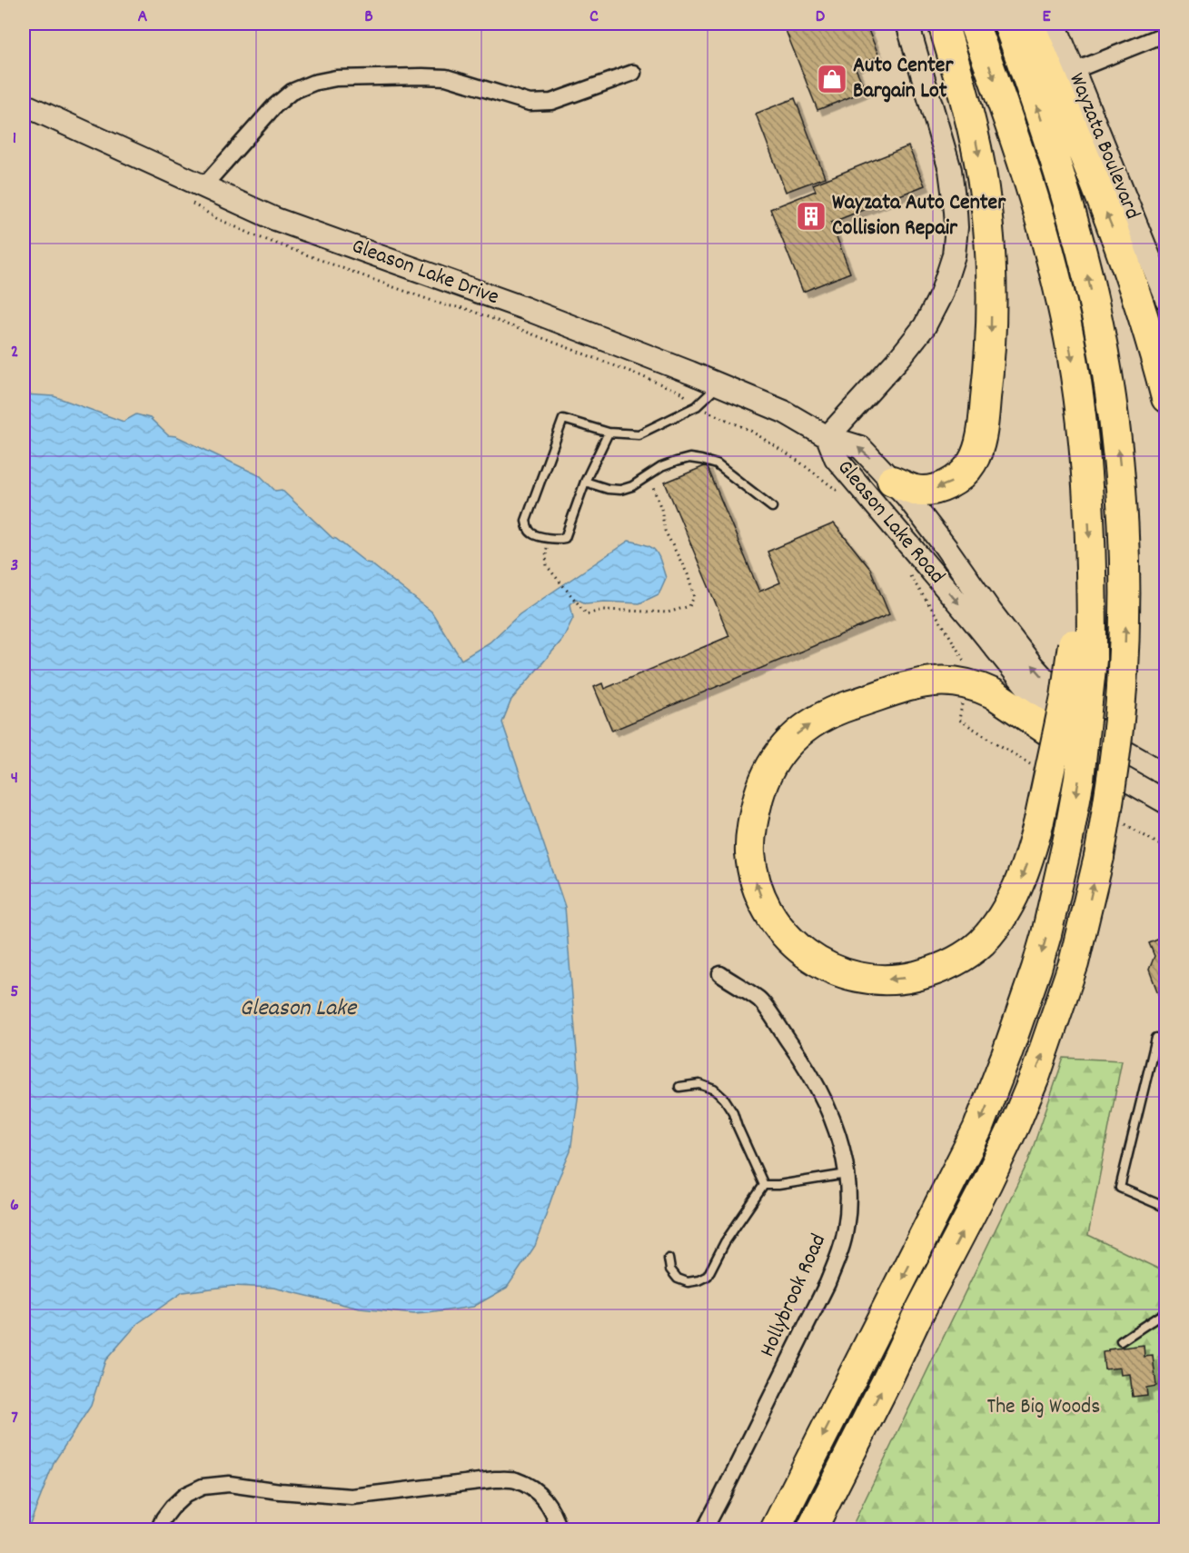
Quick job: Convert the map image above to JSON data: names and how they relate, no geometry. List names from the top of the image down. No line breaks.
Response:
{"streets":{"main road":["Wayzata Boulevard","Gleason Lake Drive","Gleason Lake Road"],"street":["Hollybrook Road"]},"crossings":[["Gleason Lake Drive","Gleason Lake Road"]],"water":["Gleason Lake"],"parks":["The Big Woods"],"places":{"shop":["Auto Center Bargain Lot"],"building":["Wayzata Auto Center Collision Repair"]},"grid":{"columns":["A","B","C","D","E"],"rows":["1","2","3","4","5","6","7"]}}
